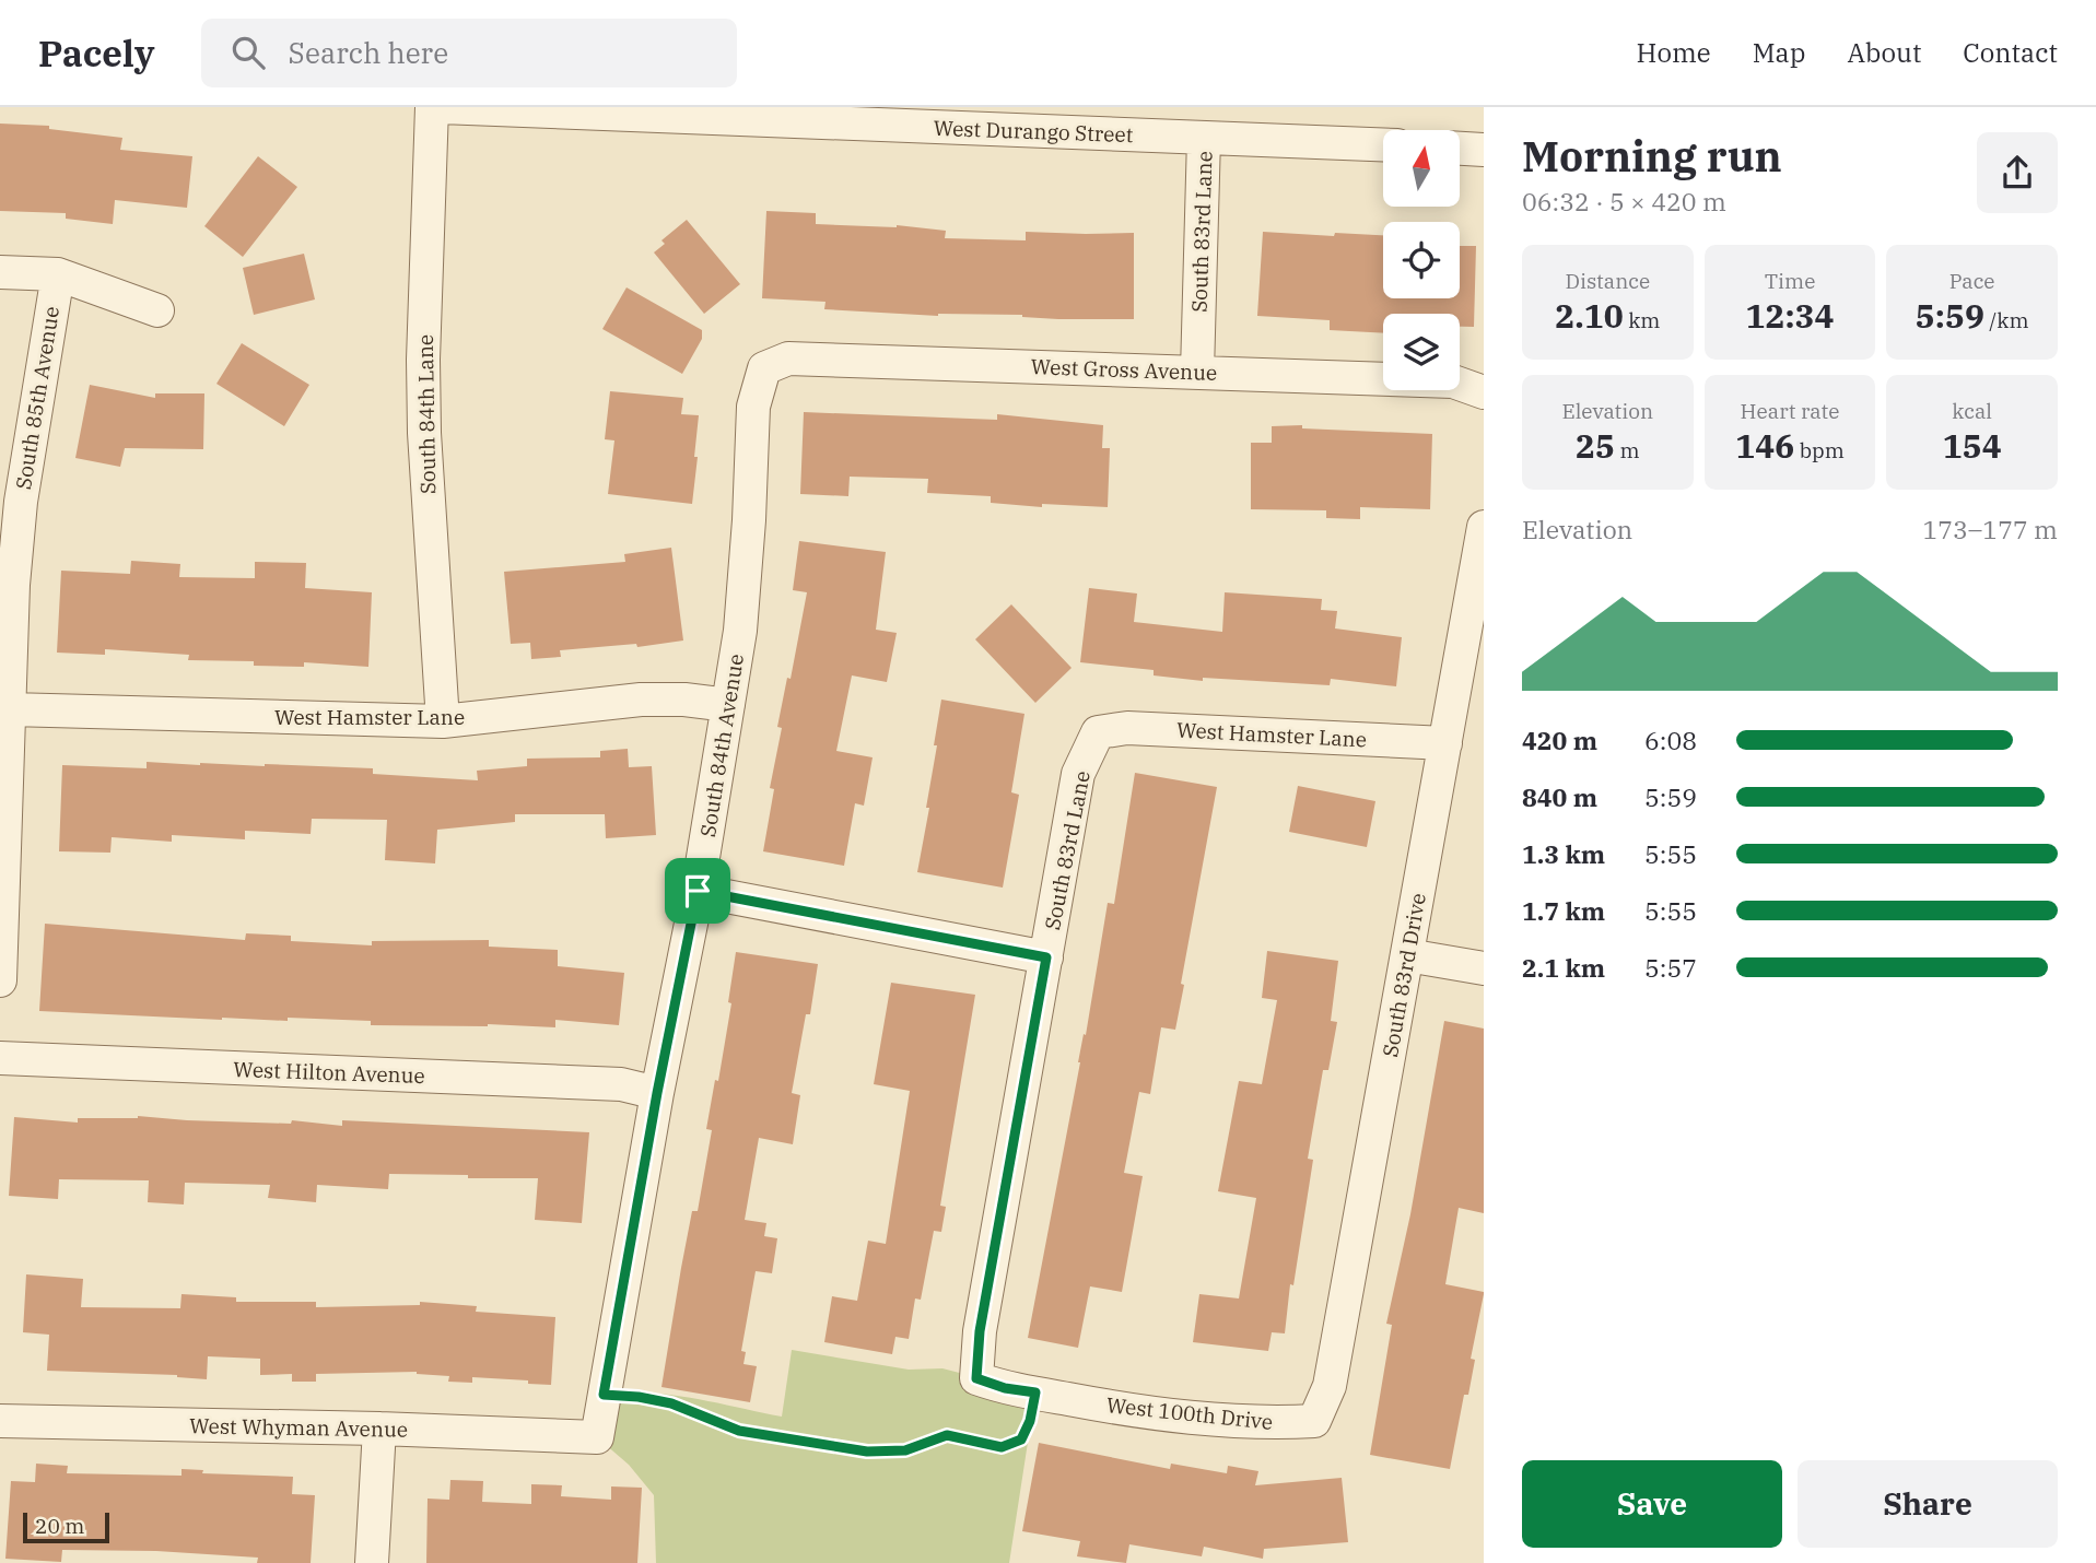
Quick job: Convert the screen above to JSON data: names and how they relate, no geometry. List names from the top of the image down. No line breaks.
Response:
{"streets":{"street":["West Durango Street","South 83rd Lane","West Gross Avenue","South 85th Avenue","South 84th Lane","West Hamster Lane","South 84th Avenue","South 83rd Drive","West Hilton Avenue","West 100th Drive","West Whyman Avenue"]},"crossings":[["West Durango Street","South 83rd Lane"],["South 83rd Lane","West Gross Avenue"],["South 83rd Lane","West Hamster Lane"],["South 83rd Lane","West 100th Drive"],["West Gross Avenue","South 84th Avenue"],["South 85th Avenue","West Hamster Lane"],["South 84th Lane","West Hamster Lane"],["West Hamster Lane","South 84th Avenue"],["West Hamster Lane","South 83rd Drive"],["South 84th Avenue","West Hilton Avenue"],["South 84th Avenue","West Whyman Avenue"],["South 83rd Drive","West 100th Drive"]],"scale_bar":"20 m","north":"top","page":{"header":"Pacely","search":"Search here","nav":["Home","Map","About","Contact"],"heading":["Morning run","06:32 · 5 × 420 m"],"stats":[["Distance","2.10 km"],["Time","12:34"],["Pace","5:59 /km"],["Elevation","25 m"],["Heart rate","146 bpm"],["kcal","154"]],"chart":["Elevation","173–177 m"],"list":[{"name":"420 m","note":"6:08"},{"name":"840 m","note":"5:59"},{"name":"1.3 km","note":"5:55"},{"name":"1.7 km","note":"5:55"},{"name":"2.1 km","note":"5:57"}],"buttons":["Save","Share"],"scale":"20 m"}}
